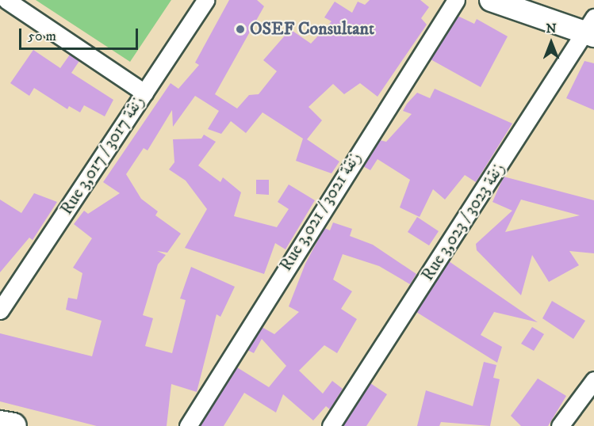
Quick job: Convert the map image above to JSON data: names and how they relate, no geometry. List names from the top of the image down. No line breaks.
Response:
{"streets":{"street":["Rue 3,017 / زنقة 3017","Rue 3,021 / زنقة 3021","Rue 3,023 / زنقة 3023"]},"places":["OSEF Consultant"],"scale_bar":"50 m","north":"top"}
